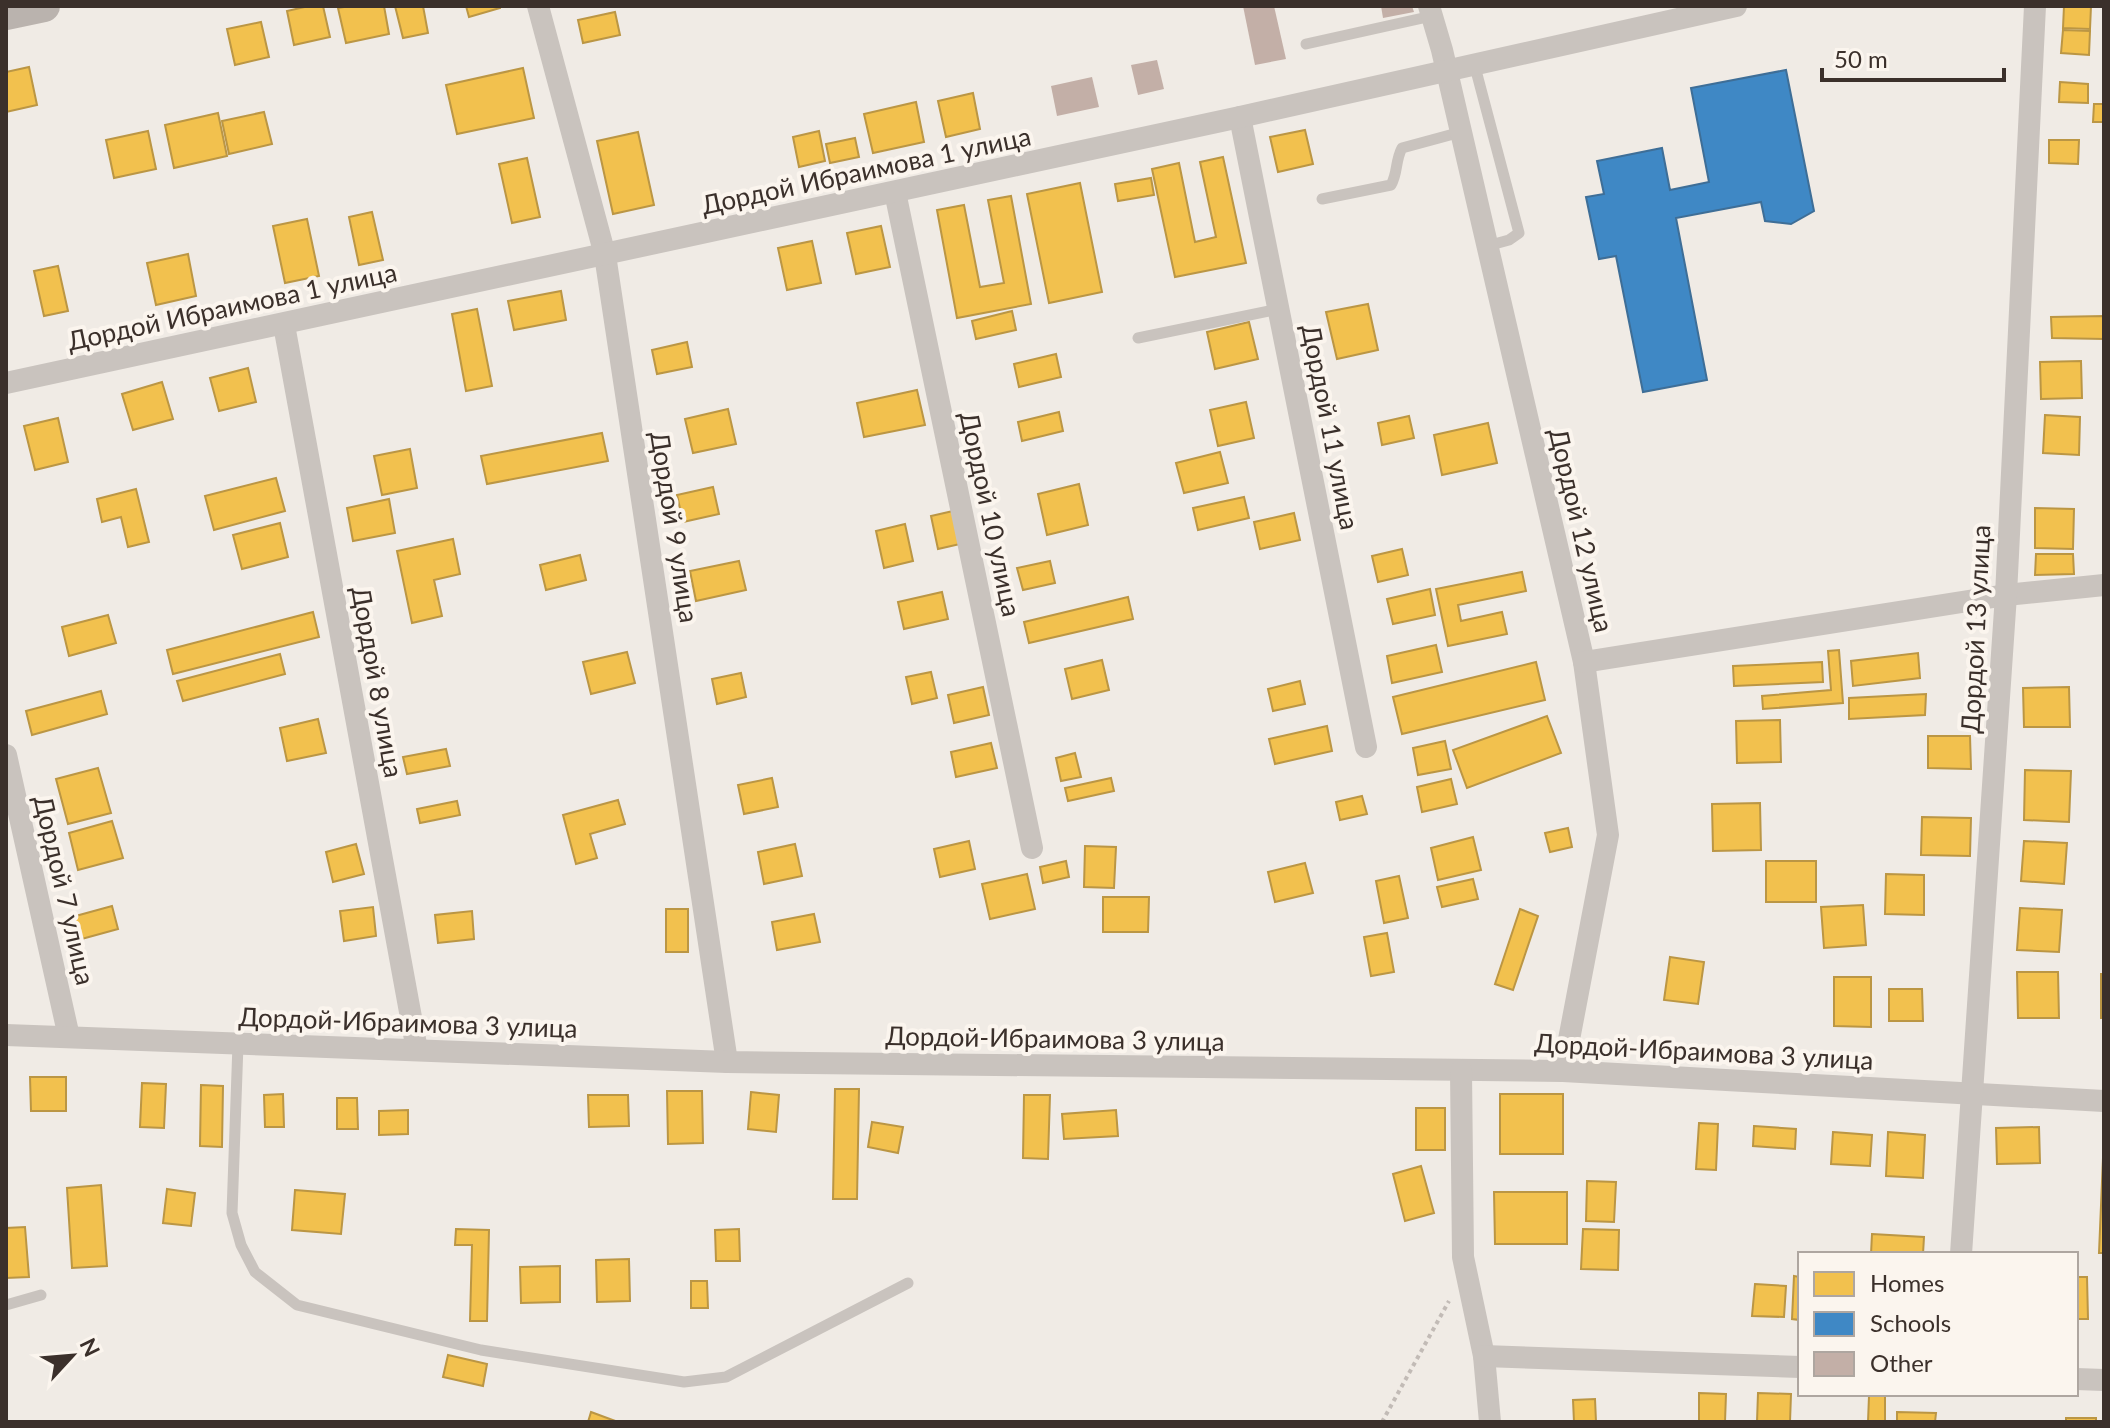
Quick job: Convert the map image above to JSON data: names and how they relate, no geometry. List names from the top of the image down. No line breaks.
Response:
{"streets":{"street":["Дордой Ибраимова 1 улица","Дордой 11 улица","Дордой 10 улица","Дордой 9 улица","Дордой 12 улица","Дордой 13 улица","Дордой 8 улица","Дордой 7 улица","Дордой-Ибраимова 3 улица"]},"crossings":[["Дордой Ибраимова 1 улица","Дордой 11 улица"],["Дордой Ибраимова 1 улица","Дордой 10 улица"],["Дордой Ибраимова 1 улица","Дордой 9 улица"],["Дордой Ибраимова 1 улица","Дордой 12 улица"],["Дордой Ибраимова 1 улица","Дордой 8 улица"],["Дордой 9 улица","Дордой-Ибраимова 3 улица"],["Дордой 12 улица","Дордой-Ибраимова 3 улица"],["Дордой 13 улица","Дордой-Ибраимова 3 улица"],["Дордой 8 улица","Дордой-Ибраимова 3 улица"],["Дордой 7 улица","Дордой-Ибраимова 3 улица"]],"legend":["Homes","Schools","Other"],"scale_bar":"50 m","north":"top right"}
